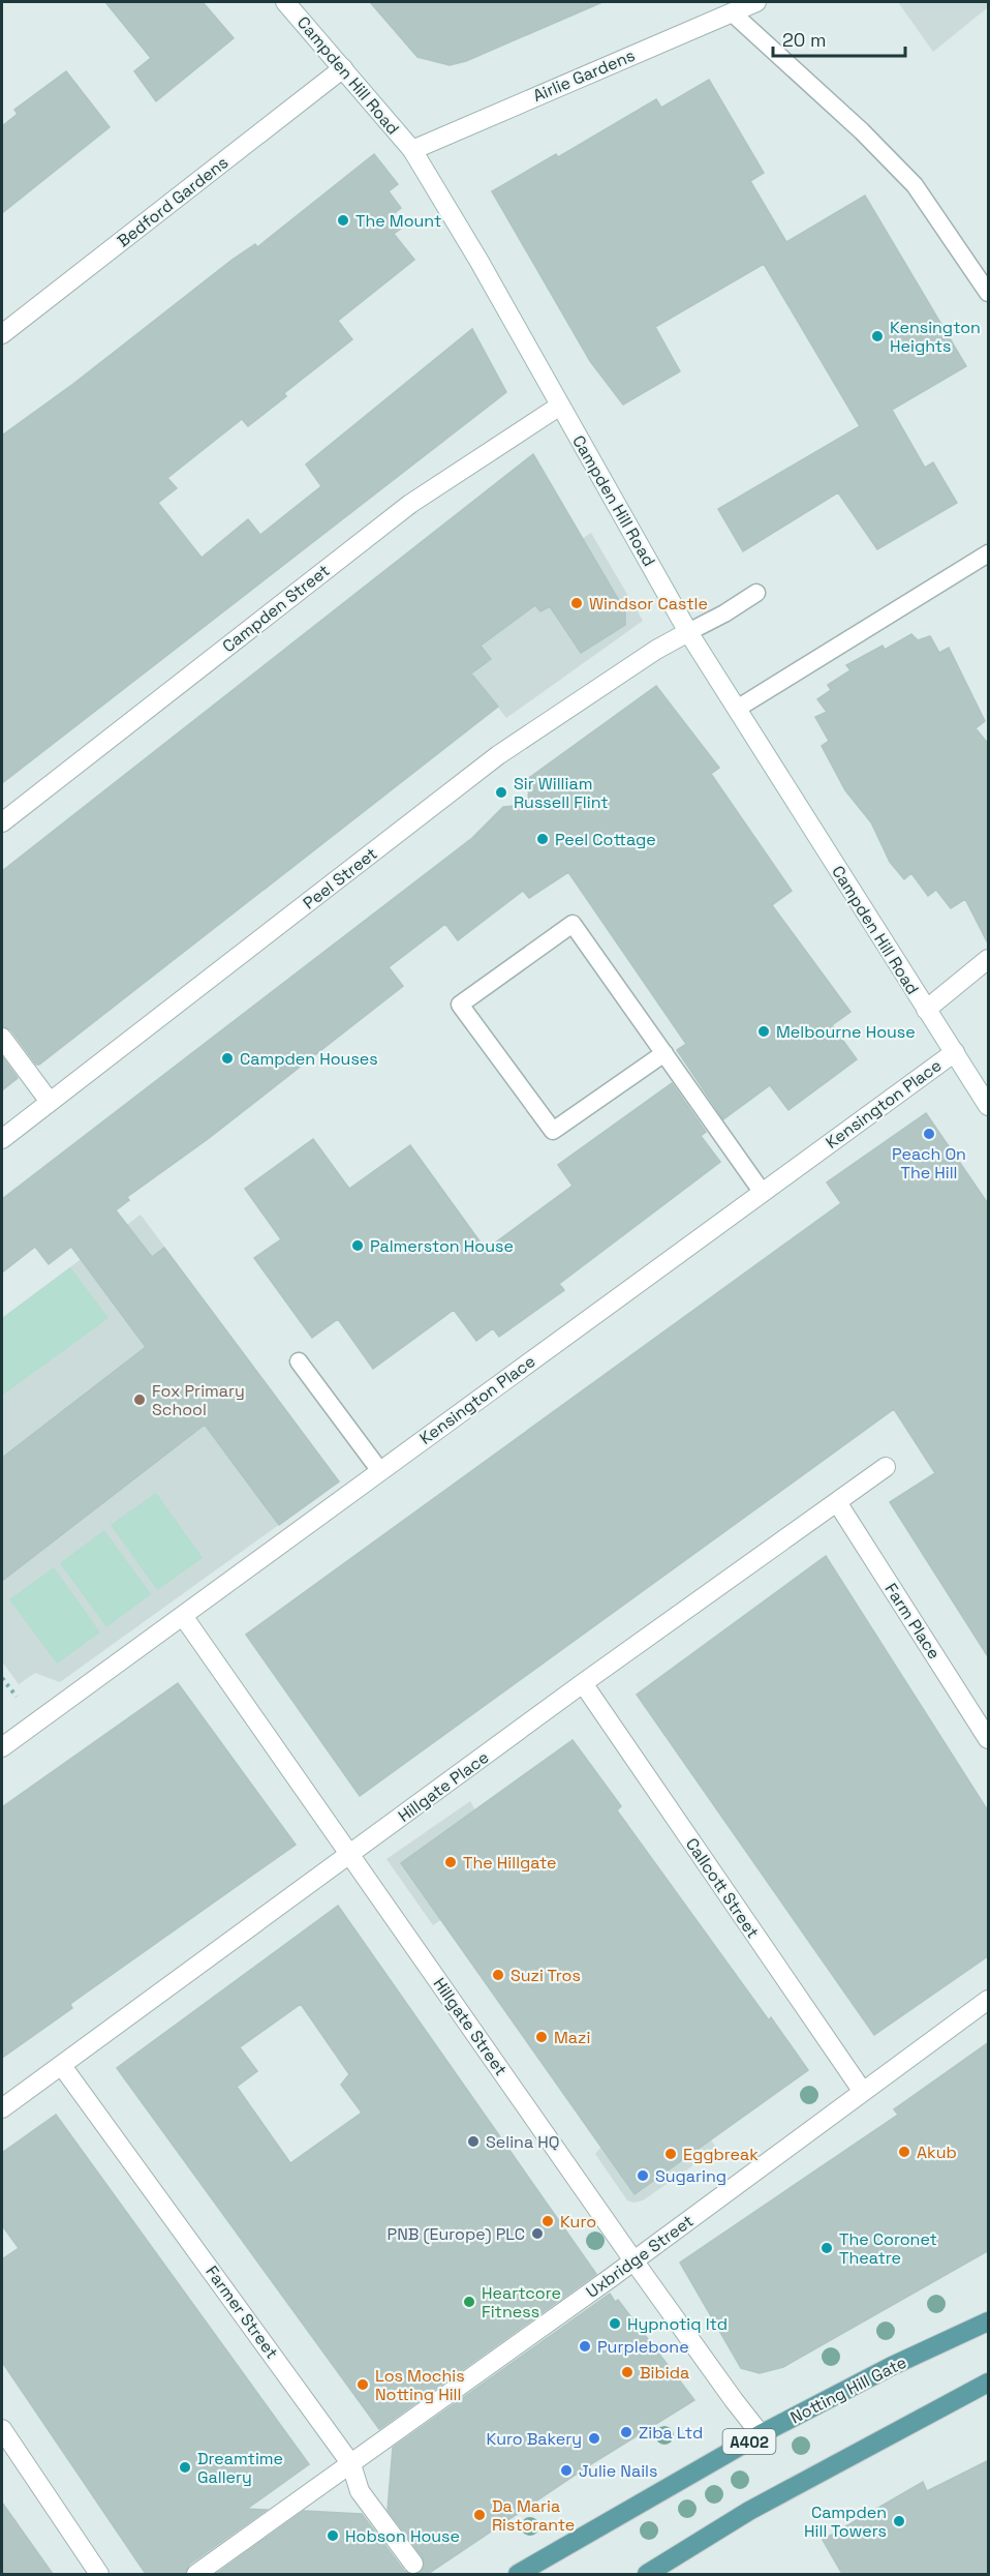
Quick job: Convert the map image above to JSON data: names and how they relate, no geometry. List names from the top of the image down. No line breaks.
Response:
{"streets":{"main road":["Notting Hill Gate","A402"],"street":["Campden Hill Road","Airlie Gardens","Bedford Gardens","Campden Street","Peel Street","Kensington Place","Farm Place","Hillgate Place","Callcott Street","Hillgate Street","Uxbridge Street","Farmer Street"]},"crossings":[["Campden Hill Road","Airlie Gardens"],["Campden Hill Road","Bedford Gardens"],["Campden Hill Road","Campden Street"],["Campden Hill Road","Peel Street"],["Campden Hill Road","Kensington Place"],["Kensington Place","Hillgate Street"],["Farm Place","Hillgate Place"],["Hillgate Place","Callcott Street"],["Hillgate Place","Hillgate Street"],["Hillgate Place","Farmer Street"],["Callcott Street","Uxbridge Street"],["Hillgate Street","Uxbridge Street"],["Hillgate Street","Notting Hill Gate"],["Uxbridge Street","Farmer Street"]],"places":["The Mount","Kensington Heights","Windsor Castle","Sir William Russell Flint","Peel Cottage","Melbourne House","Campden Houses","Peach On The Hill","Palmerston House","Fox Primary School","The Hillgate","Suzi Tros","Mazi","Selina HQ","Akub","Eggbreak","Sugaring","Kuro","PNB (Europe) PLC","The Coronet Theatre","Heartcore Fitness","Hypnotiq ltd","Purplebone","Bibida","Los Mochis Notting Hill","Ziba Ltd","Kuro Bakery","Dreamtime Gallery","Julie Nails","Da Maria Ristorante","Campden Hill Towers","Hobson House"],"scale_bar":"20 m"}
